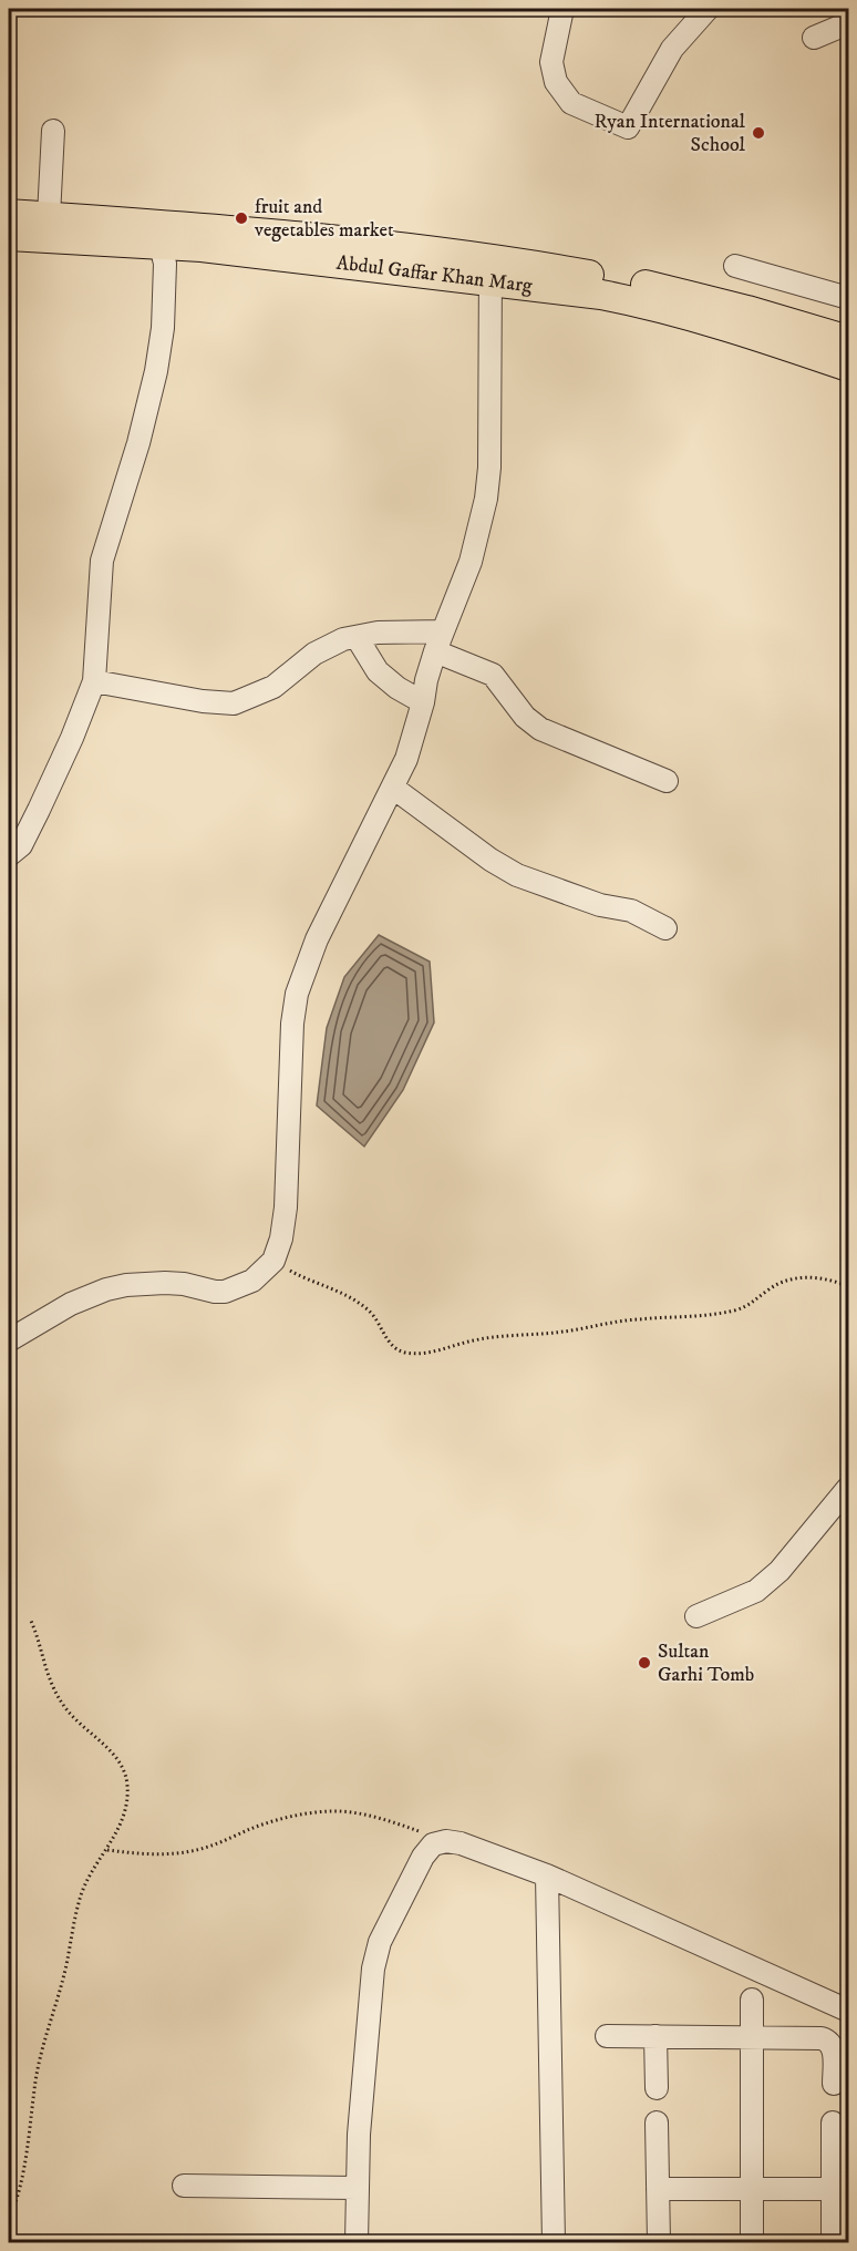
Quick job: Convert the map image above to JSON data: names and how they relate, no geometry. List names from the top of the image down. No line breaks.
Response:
{"streets":{"main road":["Abdul Gaffar Khan Marg"]},"places":["Ryan International School","fruit and vegetables market","Sultan Garhi Tomb"]}
